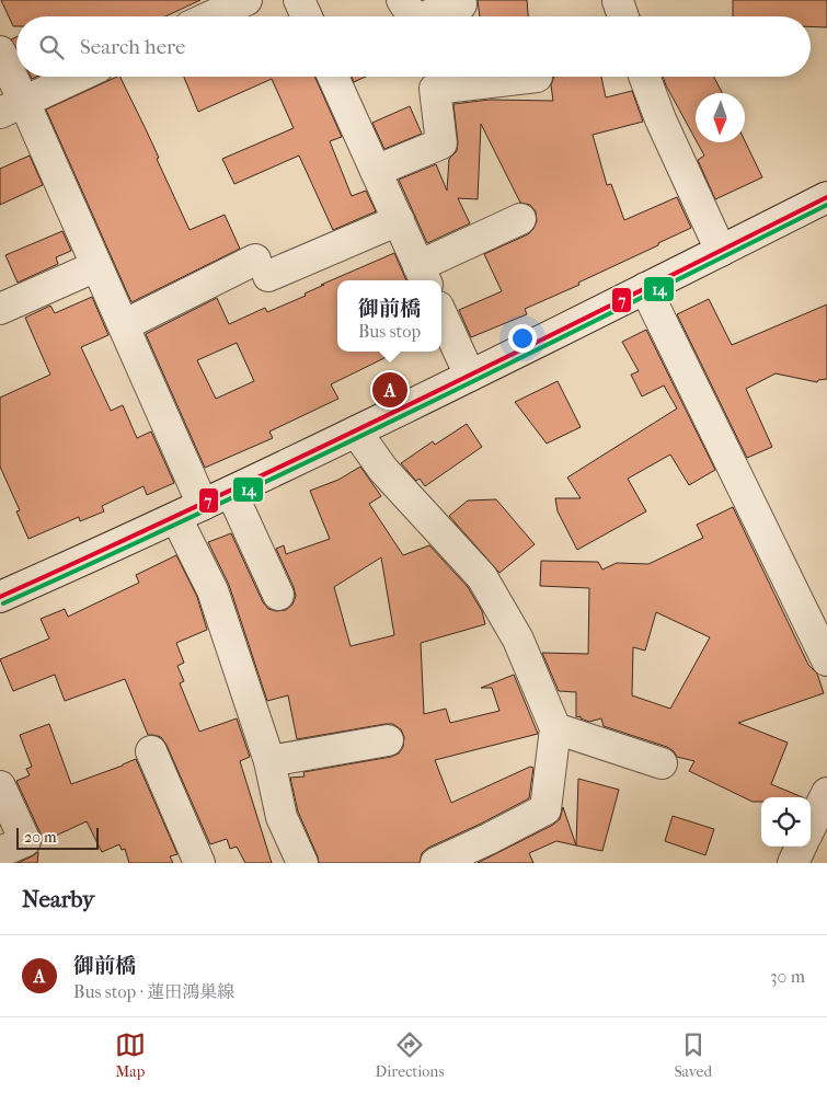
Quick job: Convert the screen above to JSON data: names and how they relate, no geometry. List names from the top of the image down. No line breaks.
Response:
{"lines":["transit line 7","transit line 14"],"scale_bar":"20 m","north":"bottom","page":{"search":"Search here","popup":["御前橋","Bus stop"],"pins":"A","scale":"20 m","heading":"Nearby","list":[{"mark":"A","name":"御前橋","note":"Bus stop · 蓮田鴻巣線","value":"30 m"}],"nav":["Map","Directions","Saved"]}}
